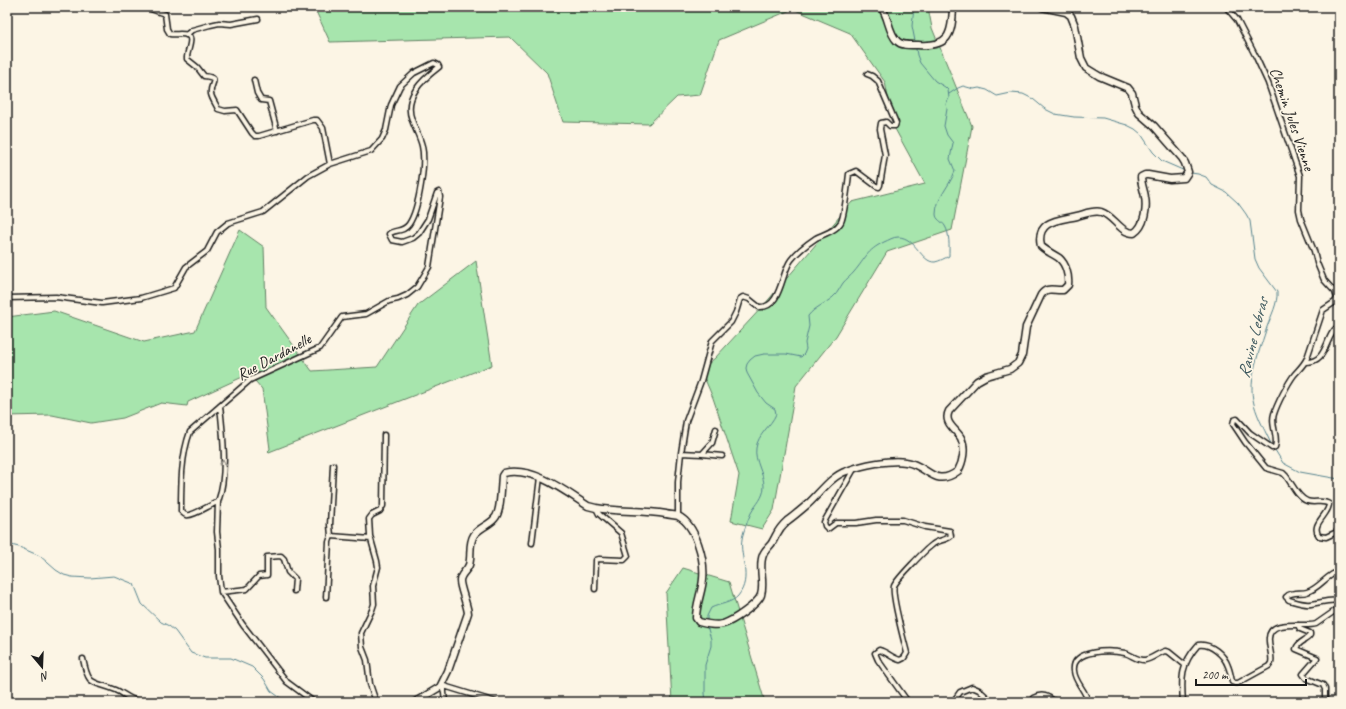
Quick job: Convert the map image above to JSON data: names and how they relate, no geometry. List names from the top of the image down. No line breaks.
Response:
{"streets":{"street":["Chemin Jules Vienne","Rue Dardanelle"]},"water":["Ravine Lebras"],"scale_bar":"200 m","north":"bottom"}
